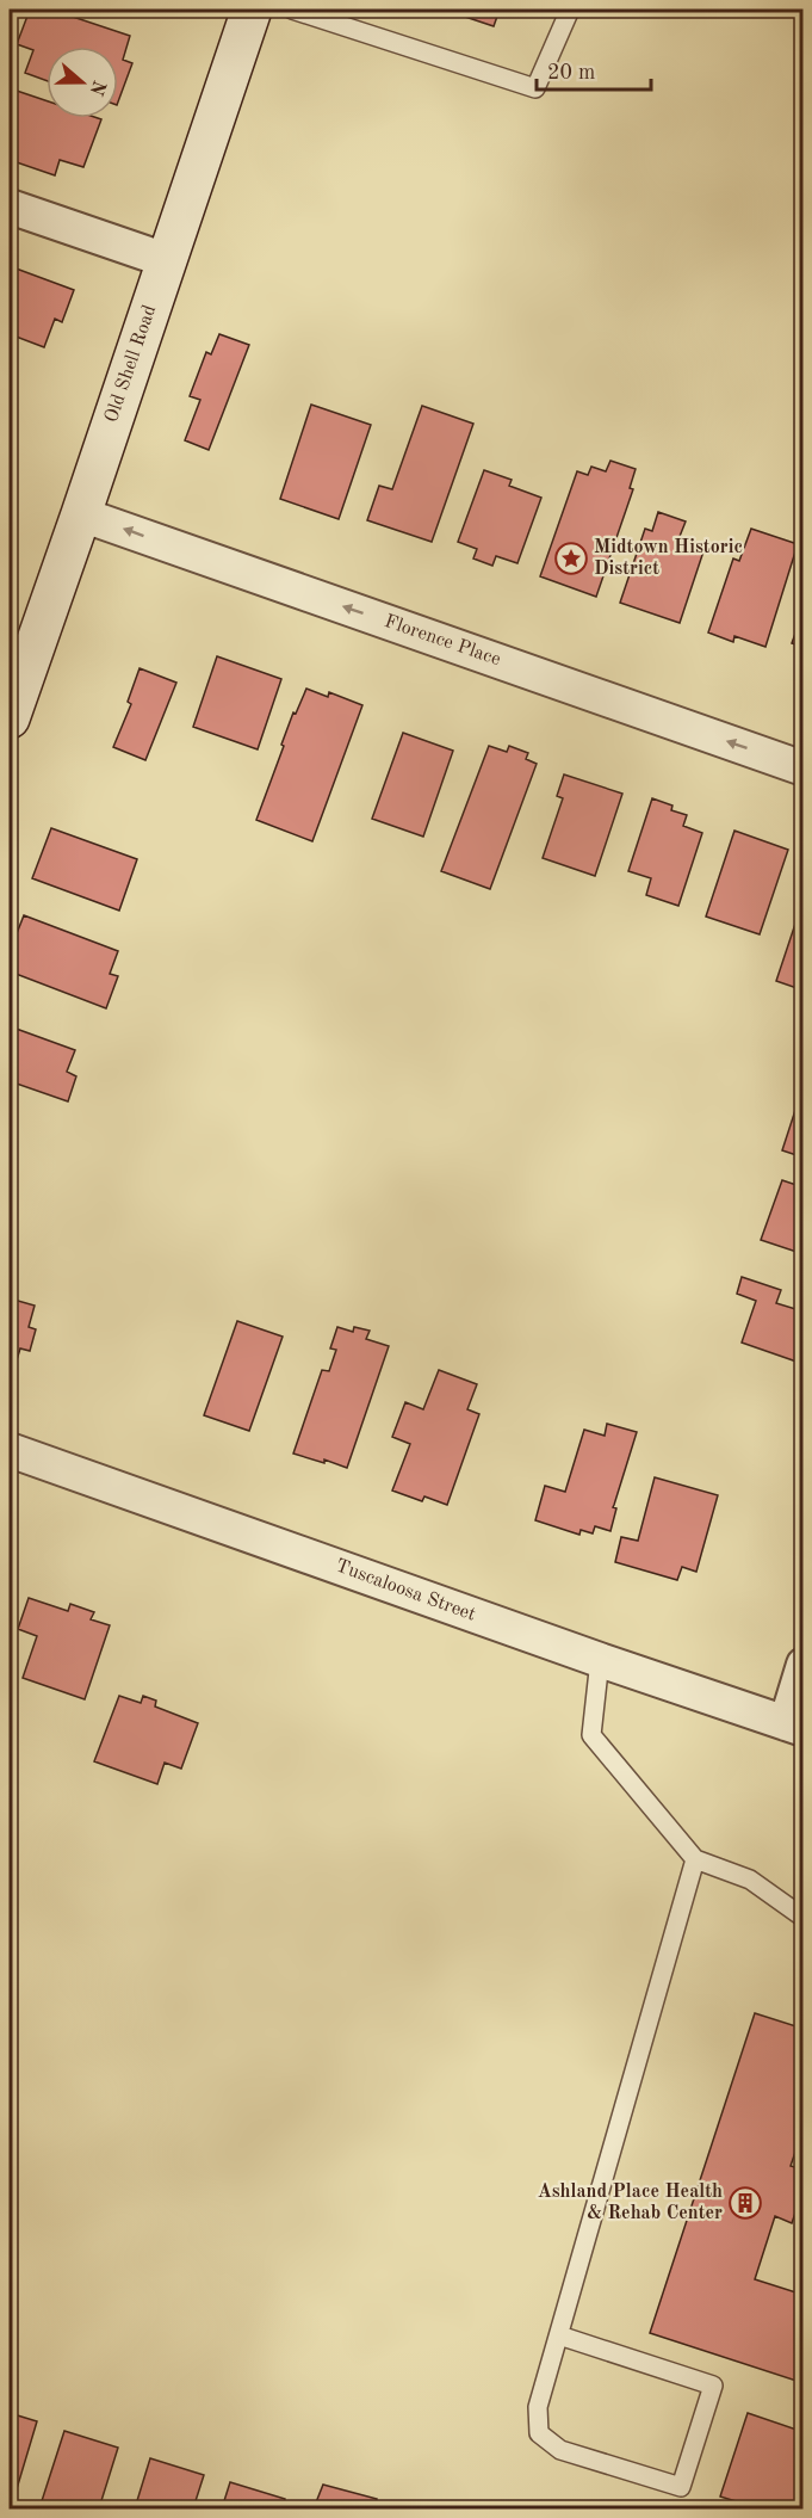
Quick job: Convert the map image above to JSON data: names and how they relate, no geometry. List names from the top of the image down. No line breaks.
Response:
{"streets":{"street":["Old Shell Road","Florence Place","Tuscaloosa Street"]},"crossings":[["Old Shell Road","Florence Place"]],"one_way":["Florence Place"],"places":{"place":["Midtown Historic District"],"building":["Ashland Place Health & Rehab Center"]},"scale_bar":"20 m","north":"right"}
